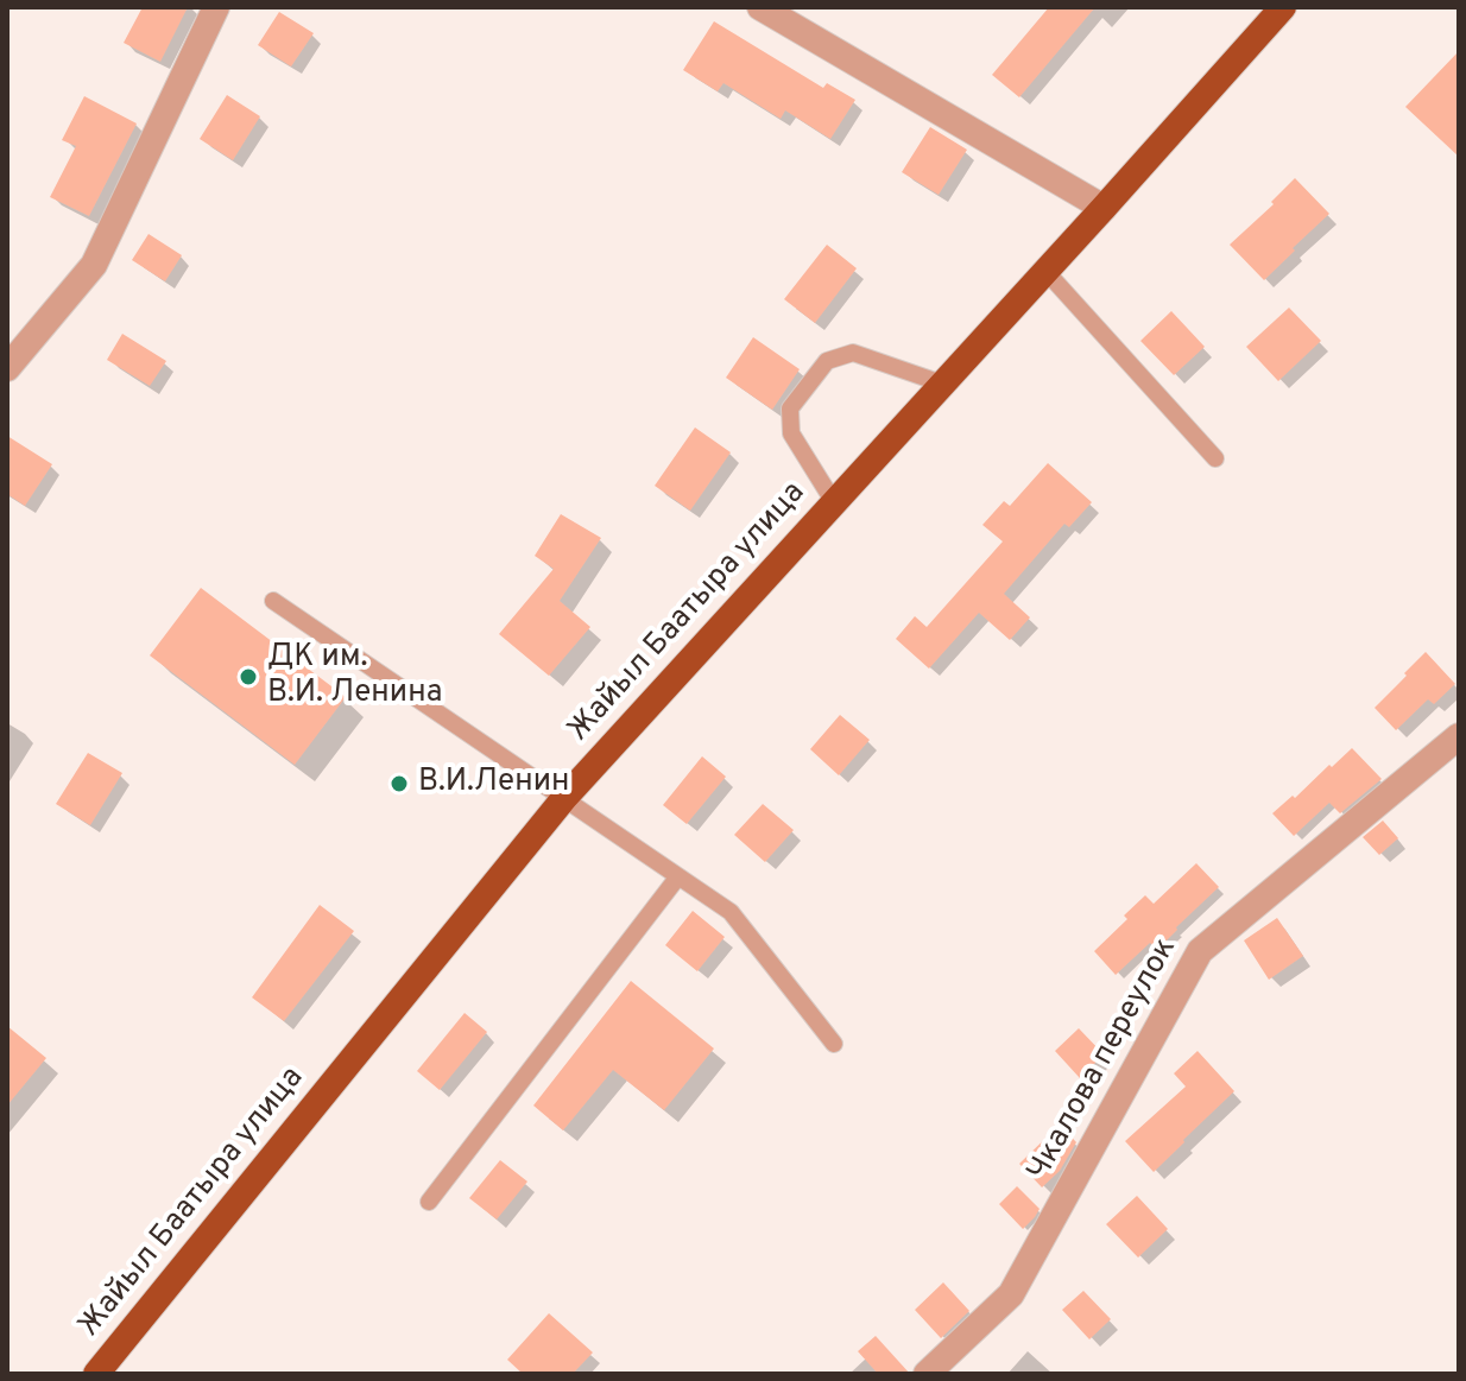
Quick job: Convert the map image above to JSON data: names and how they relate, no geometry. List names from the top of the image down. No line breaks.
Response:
{"streets":{"highway":["Жайыл Баатыра улица"],"street":["Чкалова переулок"]},"places":["ДК им. В.И. Ленина","В.И.Ленин"]}
